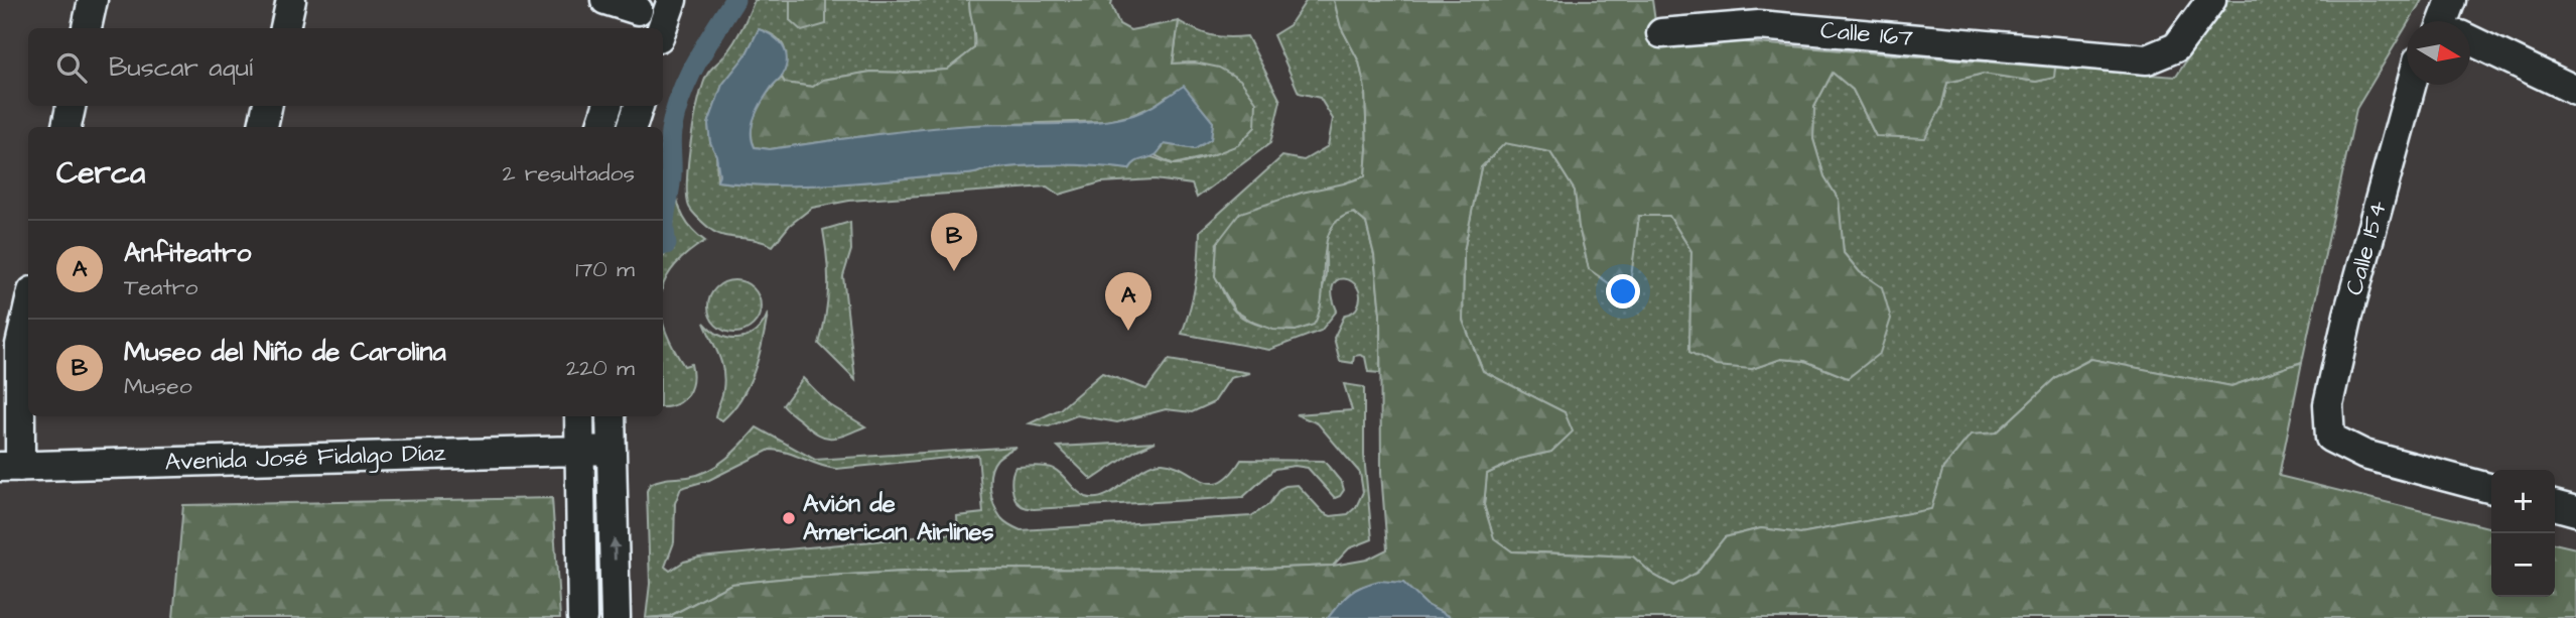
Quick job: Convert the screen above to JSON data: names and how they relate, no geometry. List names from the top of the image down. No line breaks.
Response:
{"streets":{"street":["Calle 167","Calle 154","Avenida José Fidalgo Díaz"]},"places":["Avión de American Airlines"],"north":"right","page":{"search":"Buscar aquí","heading":["Cerca","2 resultados"],"pins":["B","A"],"list":[{"mark":"A","name":"Anfiteatro","note":"Teatro","value":"170 m"},{"mark":"B","name":"Museo del Niño de Carolina","note":"Museo","value":"220 m"}],"map_buttons":["+","−"]}}
